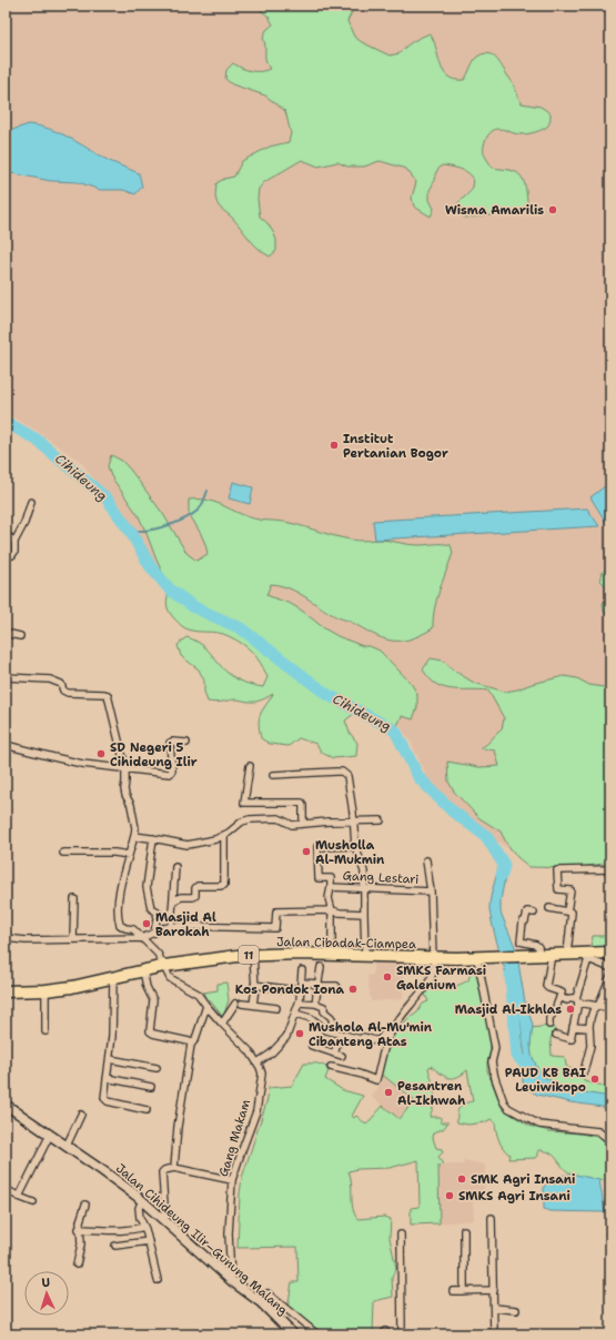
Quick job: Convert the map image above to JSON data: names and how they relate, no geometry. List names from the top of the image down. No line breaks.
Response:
{"streets":{"highway":["Jalan Cibadak-Ciampea","11"],"main road":["Jalan Cihideung Ilir–Gunung Malang"],"street":["Gang Lestari","Gang Makam"]},"crossings":[["Gang Lestari","Jalan Cibadak-Ciampea"],["Gang Makam","Jalan Cihideung Ilir–Gunung Malang"]],"water":["Cihideung"],"places":["Wisma Amarilis","Institut Pertanian Bogor","SD Negeri 5 Cihideung Ilir","Musholla Al-Mukmin","Masjid Al Barokah","SMKS Farmasi Galenium","Kos Pondok Iona","Masjid Al-Ikhlas","Mushola Al-Mu'min Cibanteng Atas","PAUD KB BAI Leuiwikopo","Pesantren Al-Ikhwah","SMK Agri Insani","SMKS Agri Insani"],"north":"top"}
